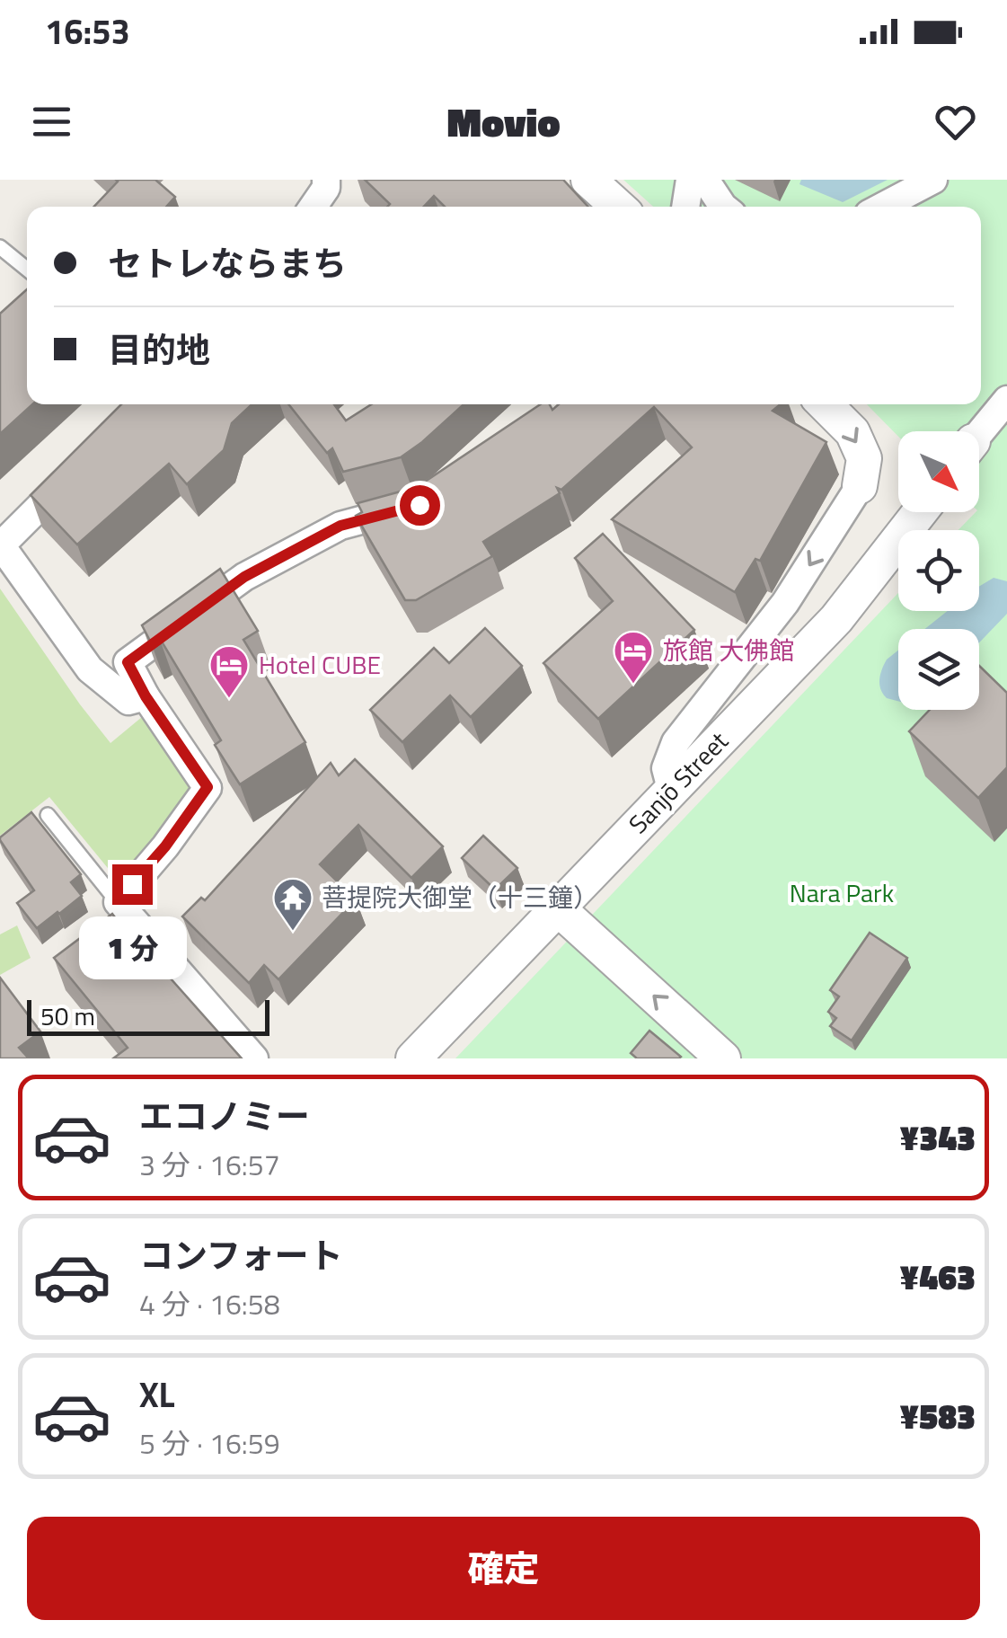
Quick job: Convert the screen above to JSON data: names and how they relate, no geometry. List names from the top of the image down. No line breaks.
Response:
{"streets":{"street":["Sanjō Street"]},"parks":["Nara Park"],"places":{"hotel":["旅館 大佛館","Hotel CUBE"],"temple":["菩提院大御堂（十三鐘）"]},"scale_bar":"50 m","north":"bottom right","page":{"status":"16:53","header":"Movio","banner":["セトレならまち","目的地"],"bubble":"1 分","scale":"50 m","list":[{"name":"エコノミー","note":"3 分 · 16:57","value":"¥343"},{"name":"コンフォート","note":"4 分 · 16:58","value":"¥463"},{"name":"XL","note":"5 分 · 16:59","value":"¥583"}],"buttons":"確定"}}
